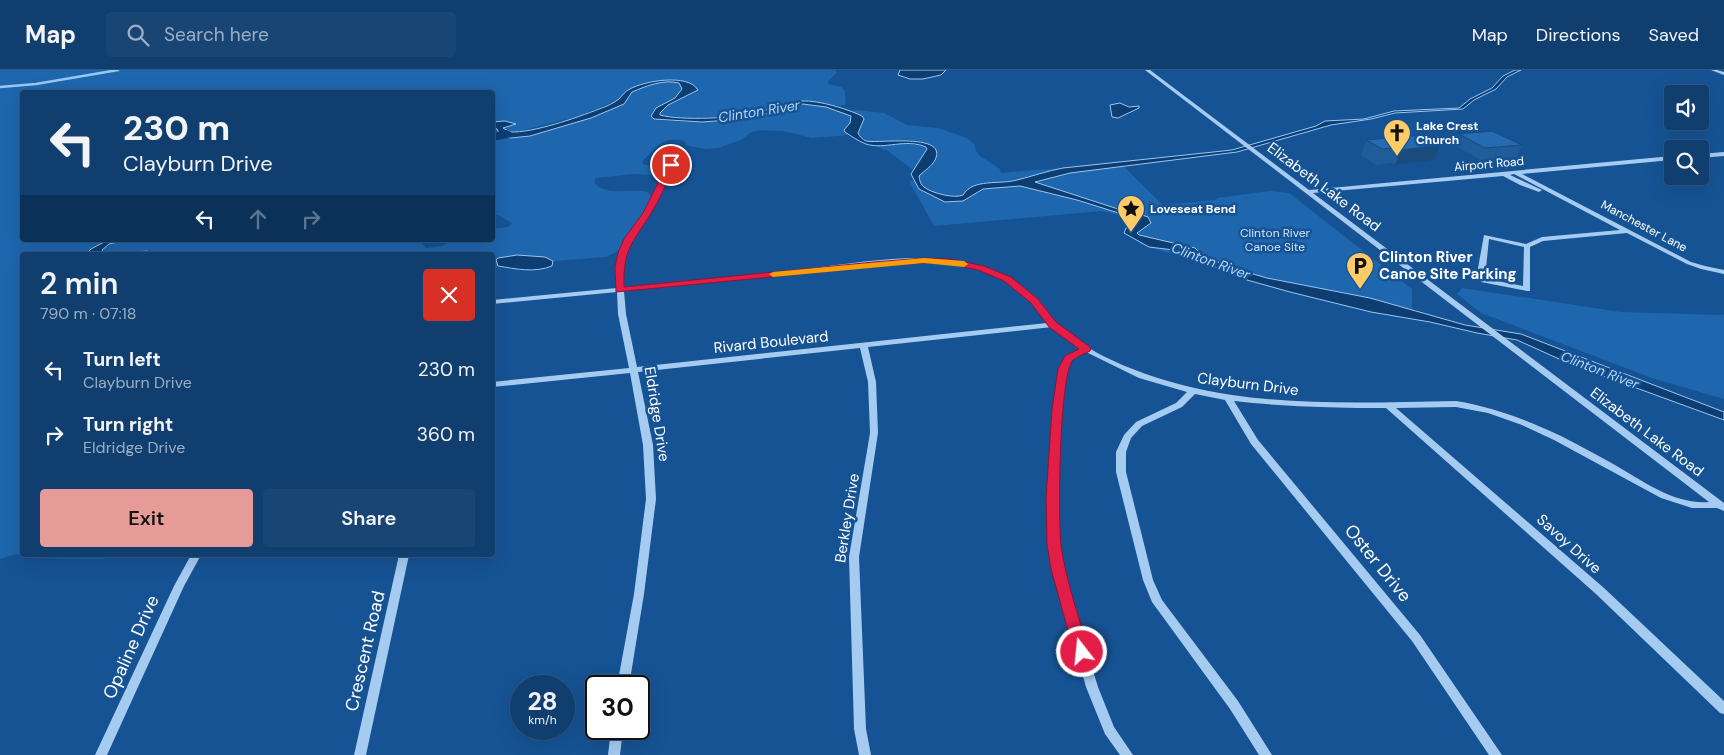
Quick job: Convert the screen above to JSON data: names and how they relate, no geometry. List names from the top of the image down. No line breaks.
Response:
{"streets":{"street":["Airport Road","Elizabeth Lake Road","Manchester Lane","Rivard Boulevard","Clayburn Drive","Eldridge Drive","Berkley Drive","Savoy Drive","Oster Drive","Opaline Drive","Crescent Road"]},"crossings":[["Airport Road","Elizabeth Lake Road"],["Airport Road","Manchester Lane"],["Elizabeth Lake Road","Clayburn Drive"],["Rivard Boulevard","Clayburn Drive"],["Rivard Boulevard","Eldridge Drive"],["Rivard Boulevard","Berkley Drive"],["Clayburn Drive","Eldridge Drive"],["Clayburn Drive","Savoy Drive"],["Clayburn Drive","Oster Drive"]],"water":["Clinton River"],"parks":["Clinton River Canoe Site"],"places":{"church":["Lake Crest Church"],"place":["Loveseat Bend"],"parking":["Clinton River Canoe Site Parking"]},"page":{"header":"Map","search":"Search here","nav":["Map","Directions","Saved"],"turn":["230 m","Clayburn Drive"],"heading":["2 min","790 m · 07:18"],"list":[{"name":"Turn left","note":"Clayburn Drive","value":"230 m"},{"name":"Turn right","note":"Eldridge Drive","value":"360 m"}],"buttons":["Exit","Share"],"speed":"28 km/h","limit":"30"}}
